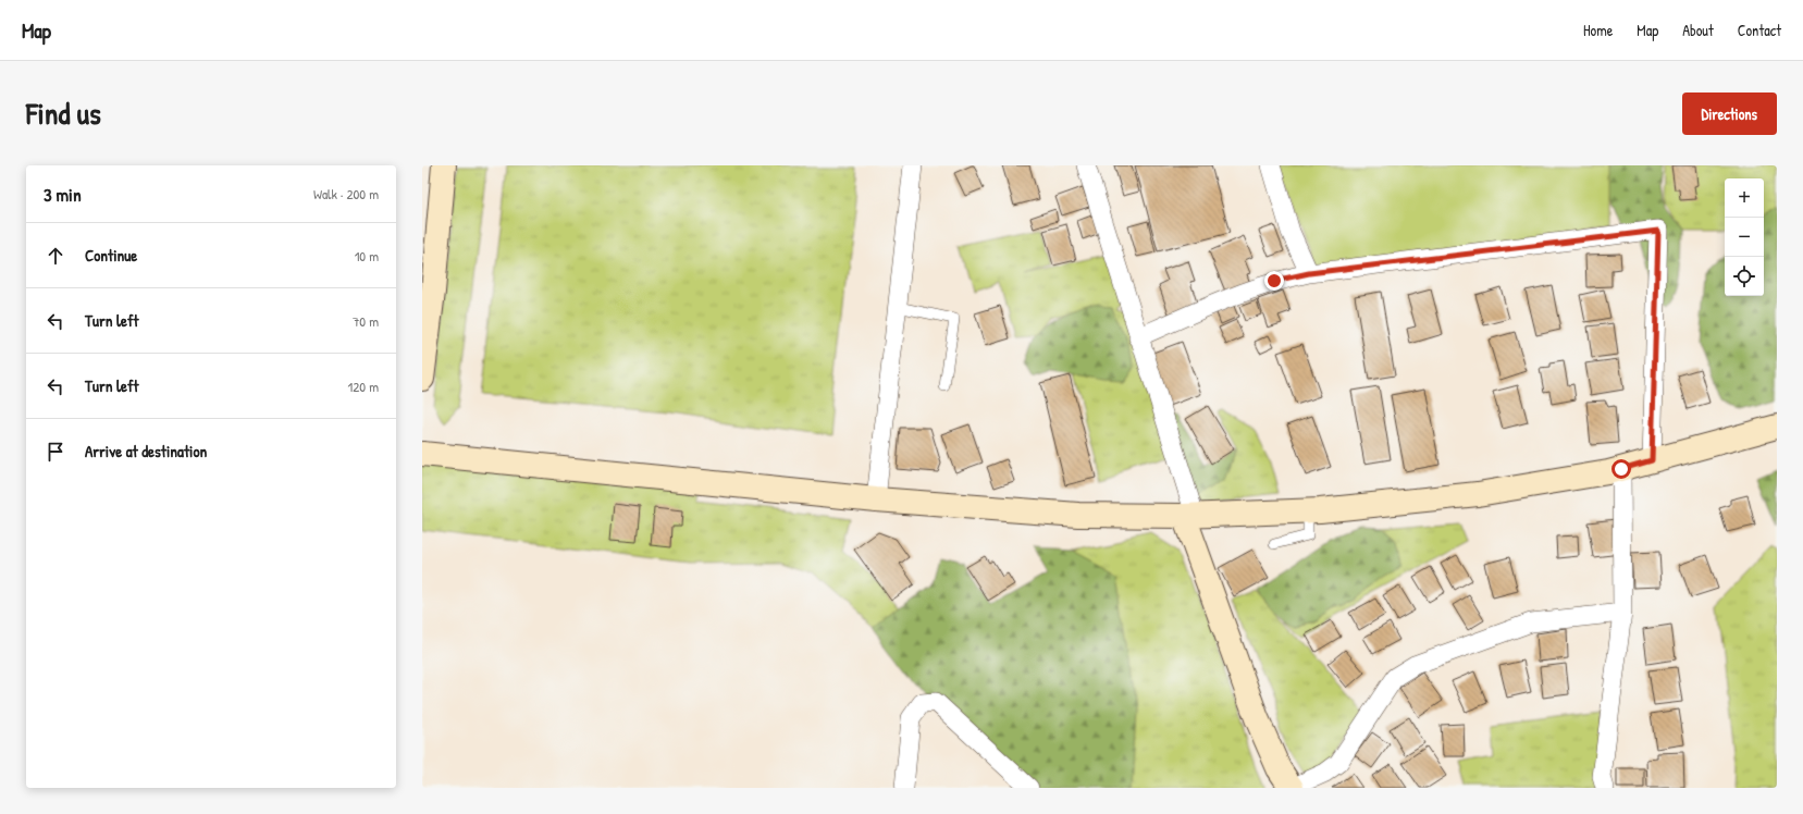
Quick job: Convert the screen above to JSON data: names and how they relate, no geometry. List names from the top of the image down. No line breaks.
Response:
{"page":{"header":"Map","nav":["Home","Map","About","Contact"],"title":"Find us","buttons":"Directions","heading":["3 min","Walk · 200 m"],"map_buttons":["+","−"],"list":[["Continue","10 m"],["Turn left","70 m"],["Turn left","120 m"],"Arrive at destination"]}}
